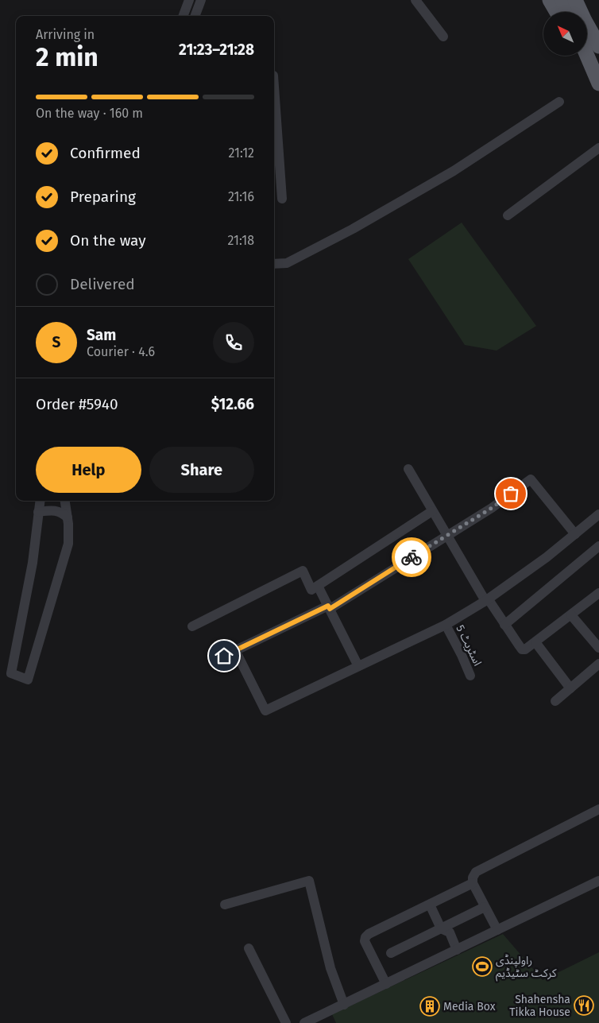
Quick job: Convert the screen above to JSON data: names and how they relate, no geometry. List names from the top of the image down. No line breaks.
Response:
{"streets":{"street":["اسٹریٹ 5"]},"places":{"sports":["راولپنڈی کرکٹ سٹیڈیم"],"restaurant":["Shahensha Tikka House"],"building":["Media Box"]},"north":"top left","page":{"heading":["2 min","Arriving in","21:23–21:28"],"panel":["Sam","Courier · 4.6","Order #5940","$12.66"],"bar":"On the way · 160 m","list":[["Confirmed","21:12"],["Preparing","21:16"],["On the way","21:18"],"Delivered"],"round":"S","buttons":["Help","Share"]}}
